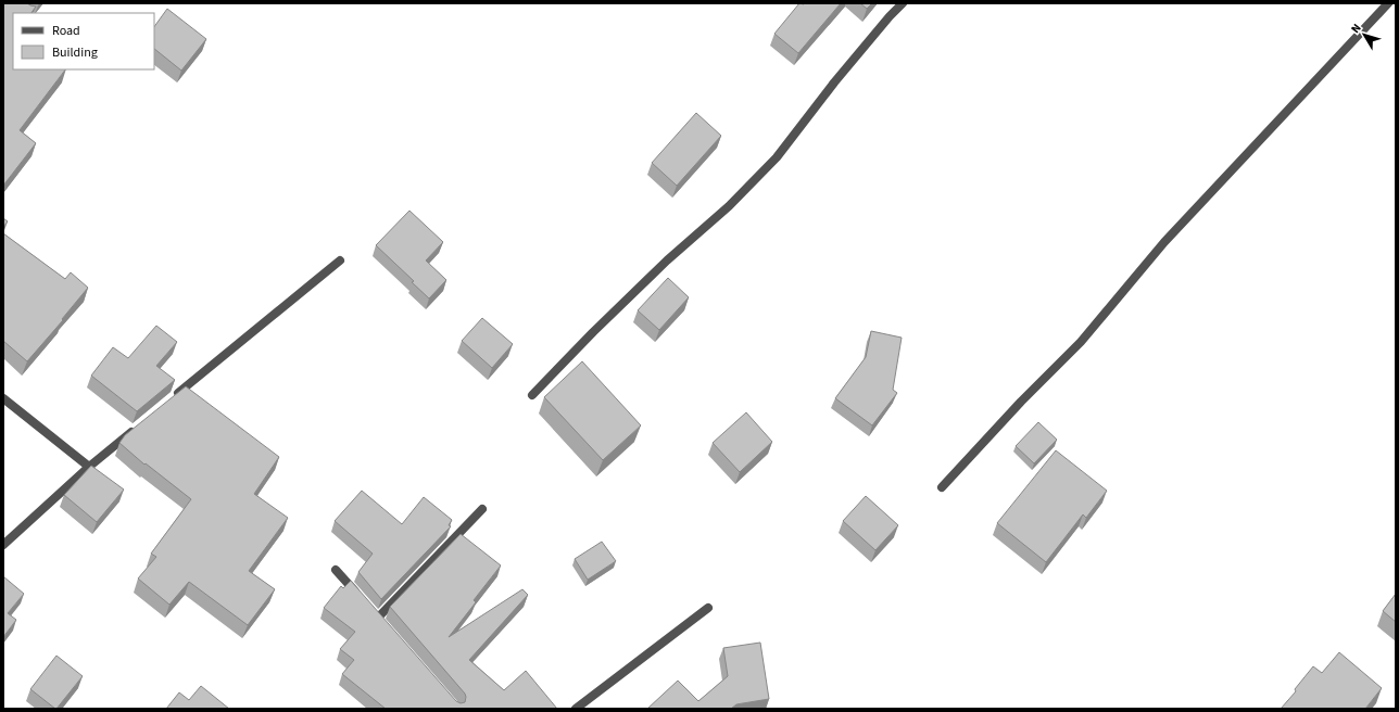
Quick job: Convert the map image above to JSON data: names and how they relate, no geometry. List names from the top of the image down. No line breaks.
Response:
{"legend":["Road","Building"],"north":"top left"}
